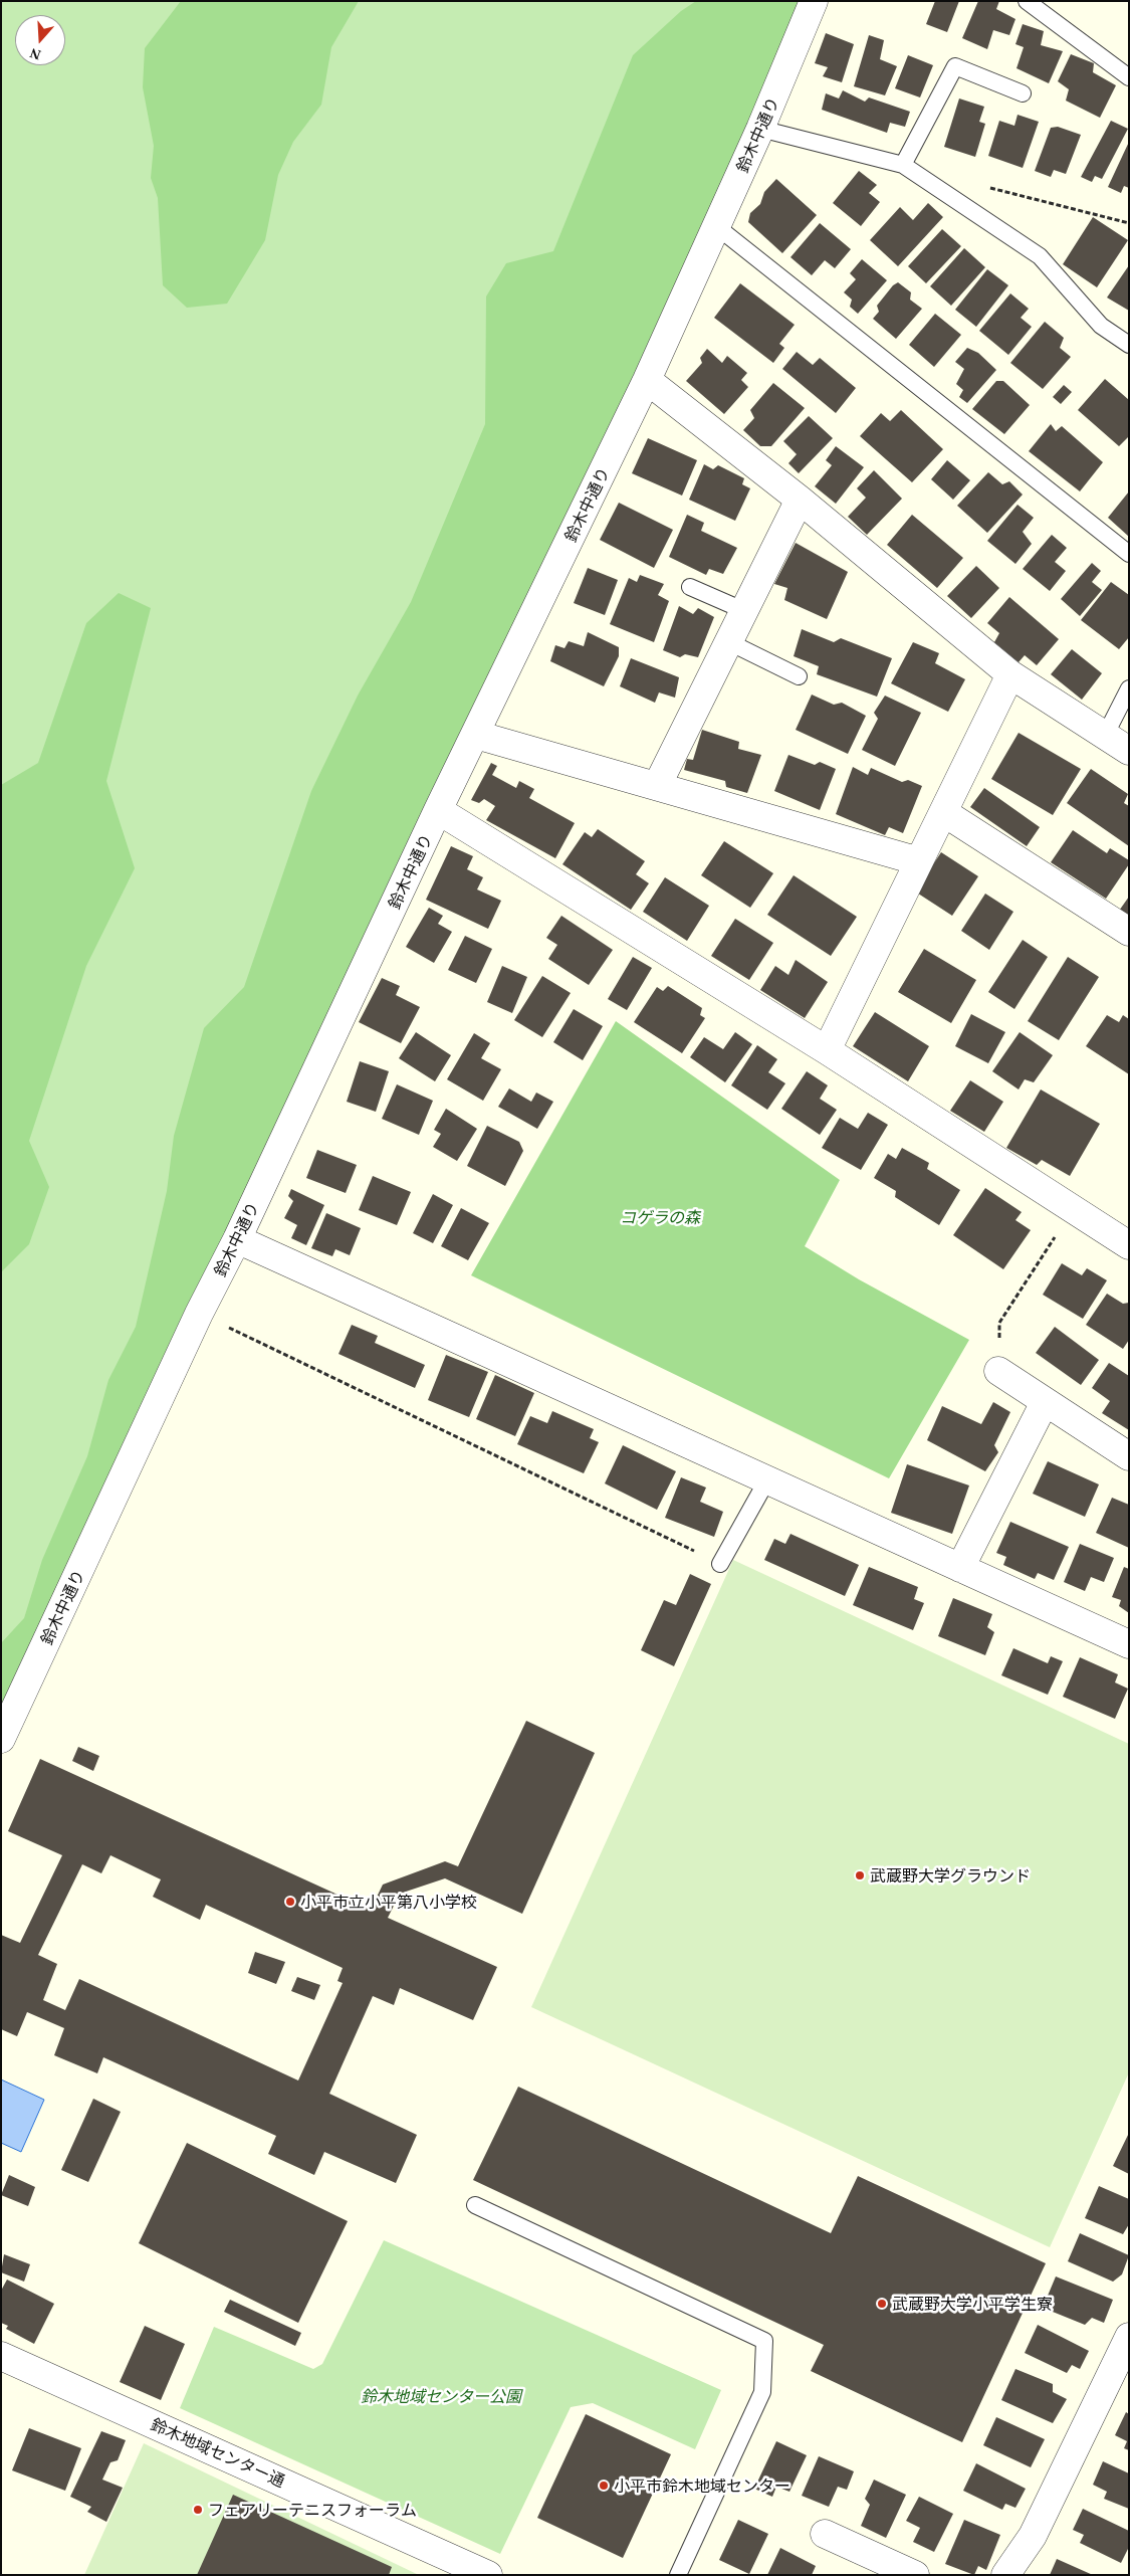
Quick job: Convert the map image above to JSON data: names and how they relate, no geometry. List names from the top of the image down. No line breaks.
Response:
{"streets":{"street":["鈴木中通り","鈴木地域センター通"]},"parks":["コゲラの森","鈴木地域センター公園"],"places":["武蔵野大学グラウンド","小平市立小平第八小学校","武蔵野大学小平学生寮","小平市鈴木地域センター","フェアリーテニスフォーラム"],"north":"bottom"}
